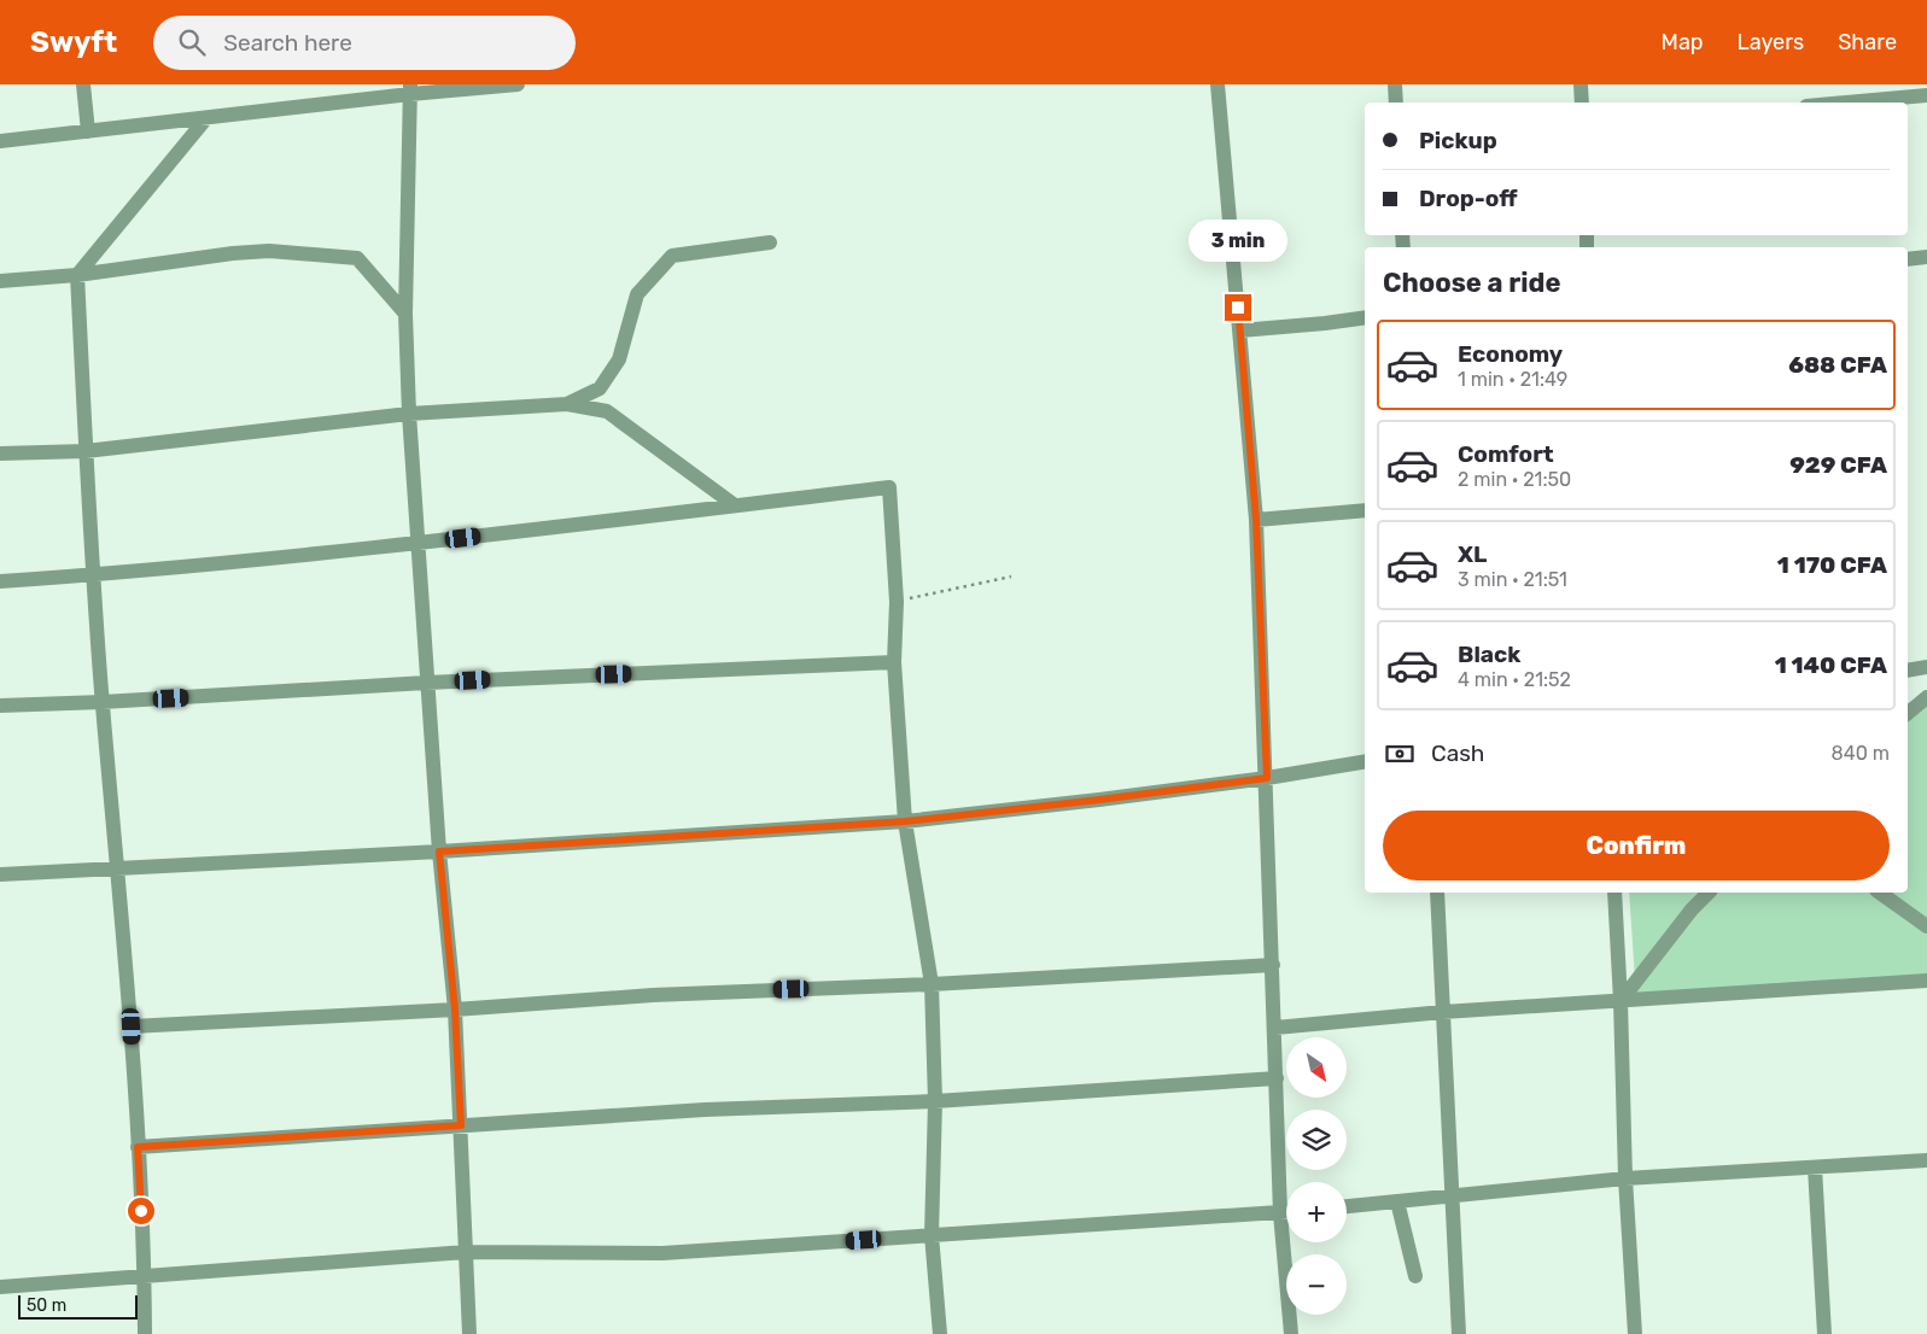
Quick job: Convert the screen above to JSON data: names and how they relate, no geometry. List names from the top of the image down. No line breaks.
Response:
{"scale_bar":"50 m","north":"bottom right","page":{"header":"Swyft","search":"Search here","nav":["Map","Layers","Share"],"banner":["Pickup","Drop-off"],"bubble":"3 min","heading":"Choose a ride","list":[{"name":"Economy","note":"1 min · 21:49","value":"688 CFA"},{"name":"Comfort","note":"2 min · 21:50","value":"929 CFA"},{"name":"XL","note":"3 min · 21:51","value":"1 170 CFA"},{"name":"Black","note":"4 min · 21:52","value":"1 140 CFA"}],"pay":["Cash","840 m"],"buttons":"Confirm","map_buttons":["+","−"],"scale":"50 m"}}
